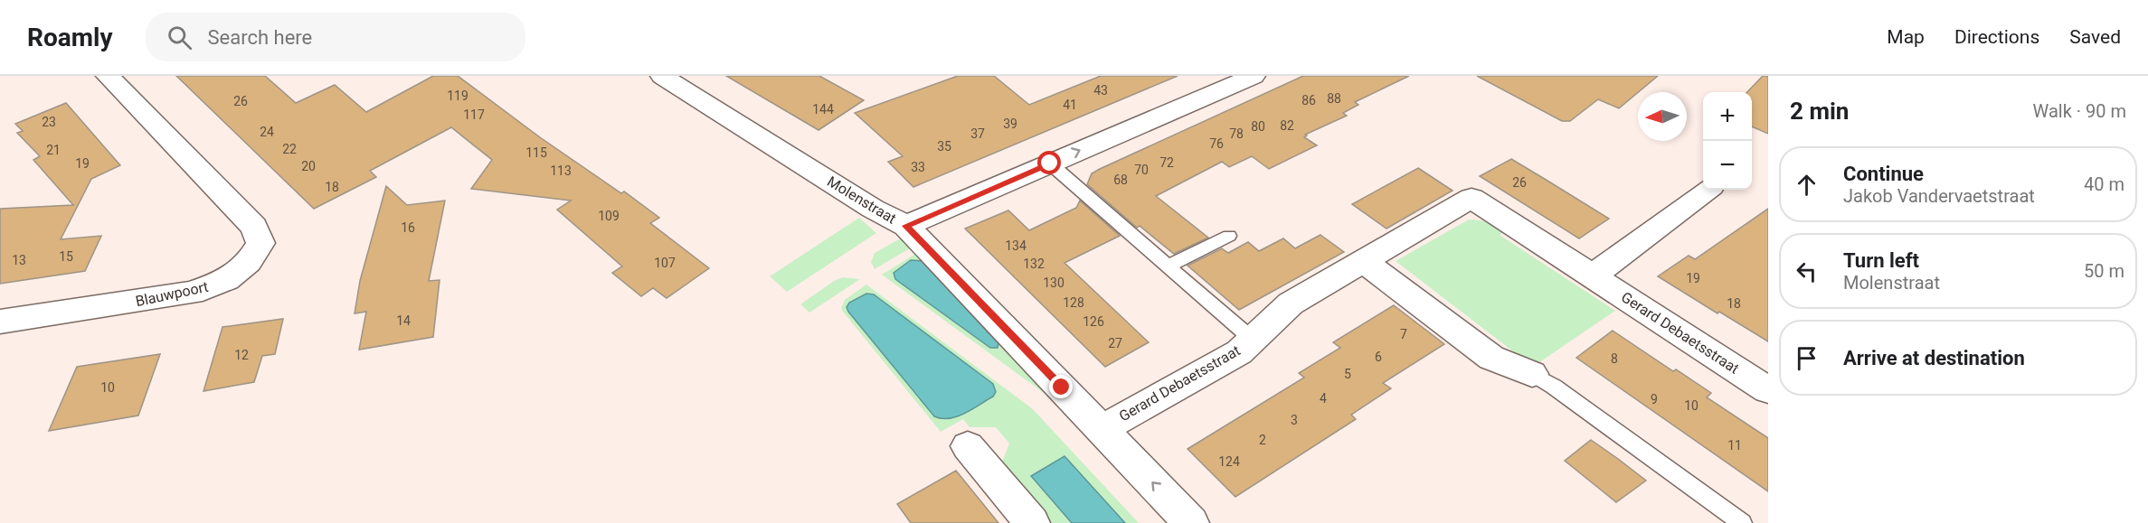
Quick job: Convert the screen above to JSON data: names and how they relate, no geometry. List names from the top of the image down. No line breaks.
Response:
{"streets":{"street":["Molenstraat","Blauwpoort","Gerard Debaetsstraat"]},"crossings":[["Molenstraat","Gerard Debaetsstraat"]],"house_numbers":["43","119","88","86","26","41","144","117","23","39","82","80","24","37","78","76","35","22","21","115","72","19","20","33","70","113","68","26","18","109","16","134","15","13","107","132","19","130","128","18","14","126","7","27","12","6","8","5","10","4","9","10","3","2","11","124"],"north":"left","page":{"header":"Roamly","search":"Search here","nav":["Map","Directions","Saved"],"heading":["2 min","Walk · 90 m"],"map_buttons":["+","−"],"list":[["Continue","Jakob Vandervaetstraat","40 m"],["Turn left","Molenstraat","50 m"],"Arrive at destination"]}}
